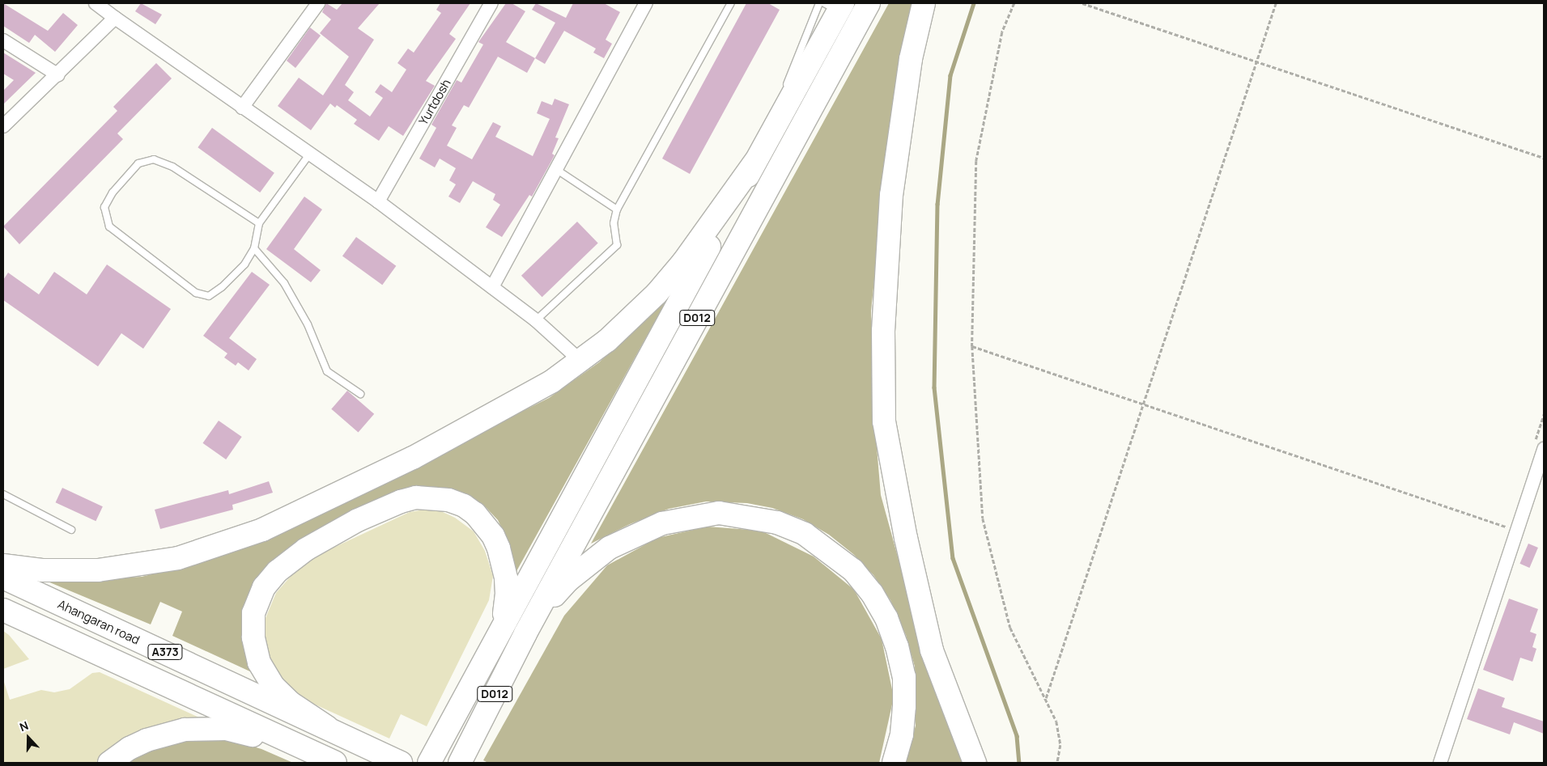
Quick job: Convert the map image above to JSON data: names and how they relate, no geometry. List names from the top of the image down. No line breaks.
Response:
{"streets":{"highway":["D012","Ahangaran road","A373"],"street":["Yurtdosh"]},"crossings":[["Ahangaran road","A373"]],"north":"top"}
